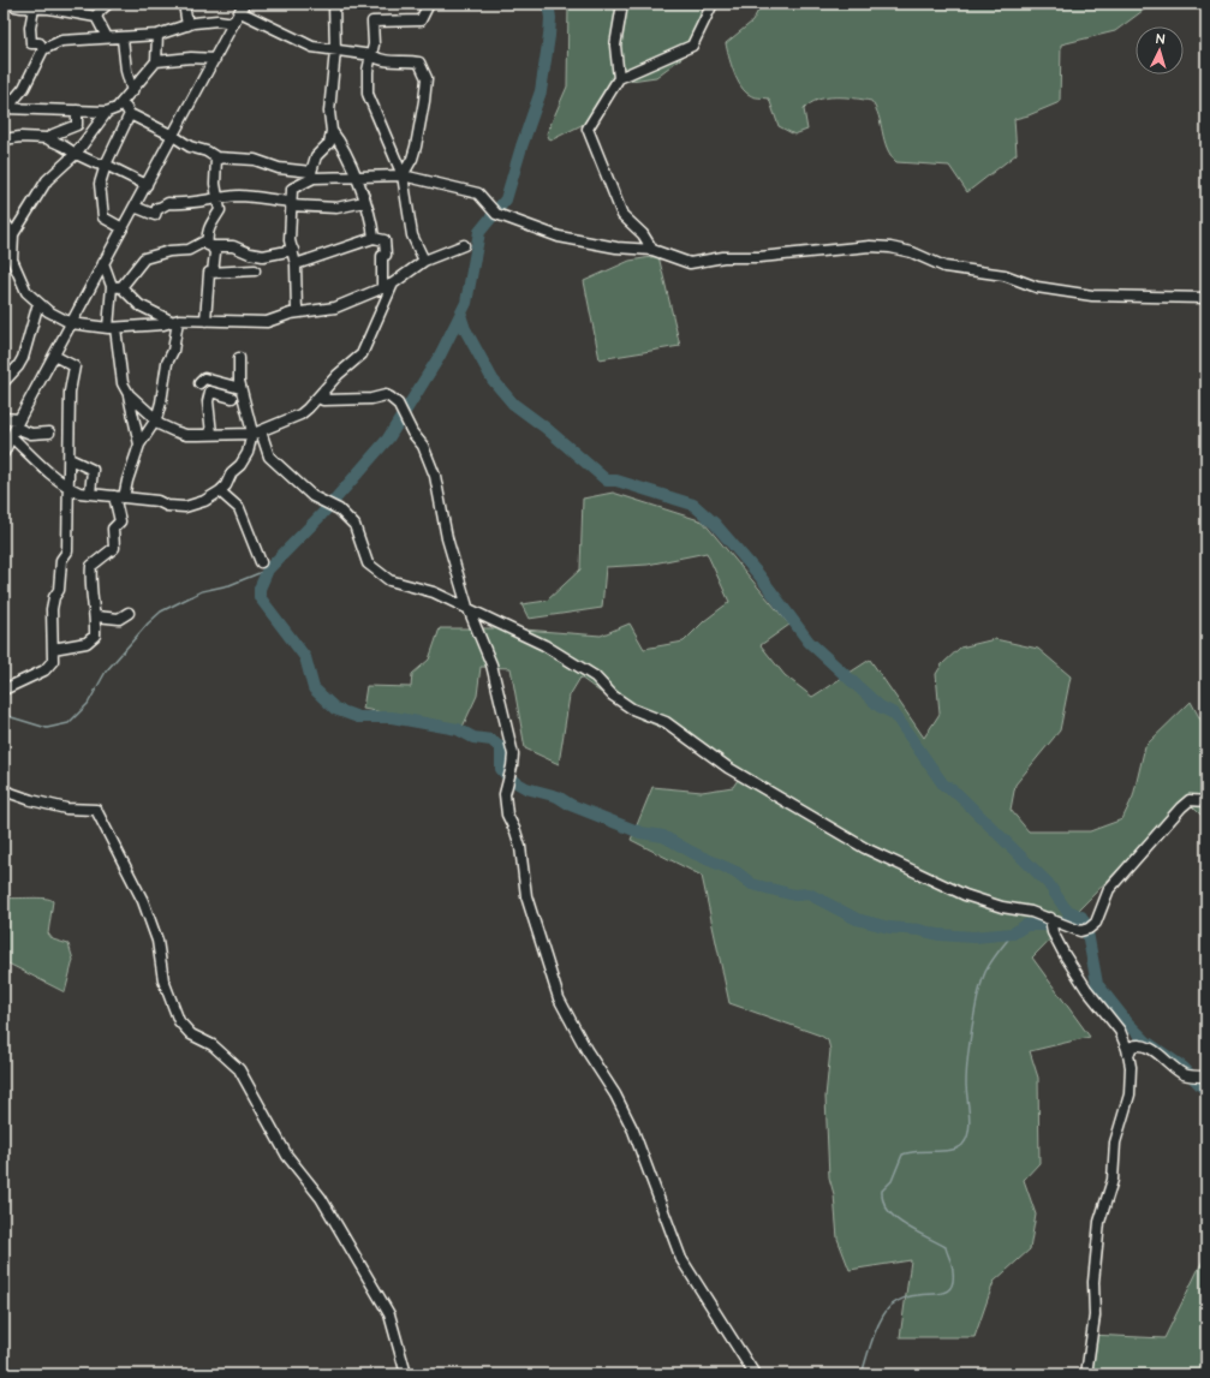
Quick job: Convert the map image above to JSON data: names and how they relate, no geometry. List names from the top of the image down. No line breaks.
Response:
{"north":"top"}
